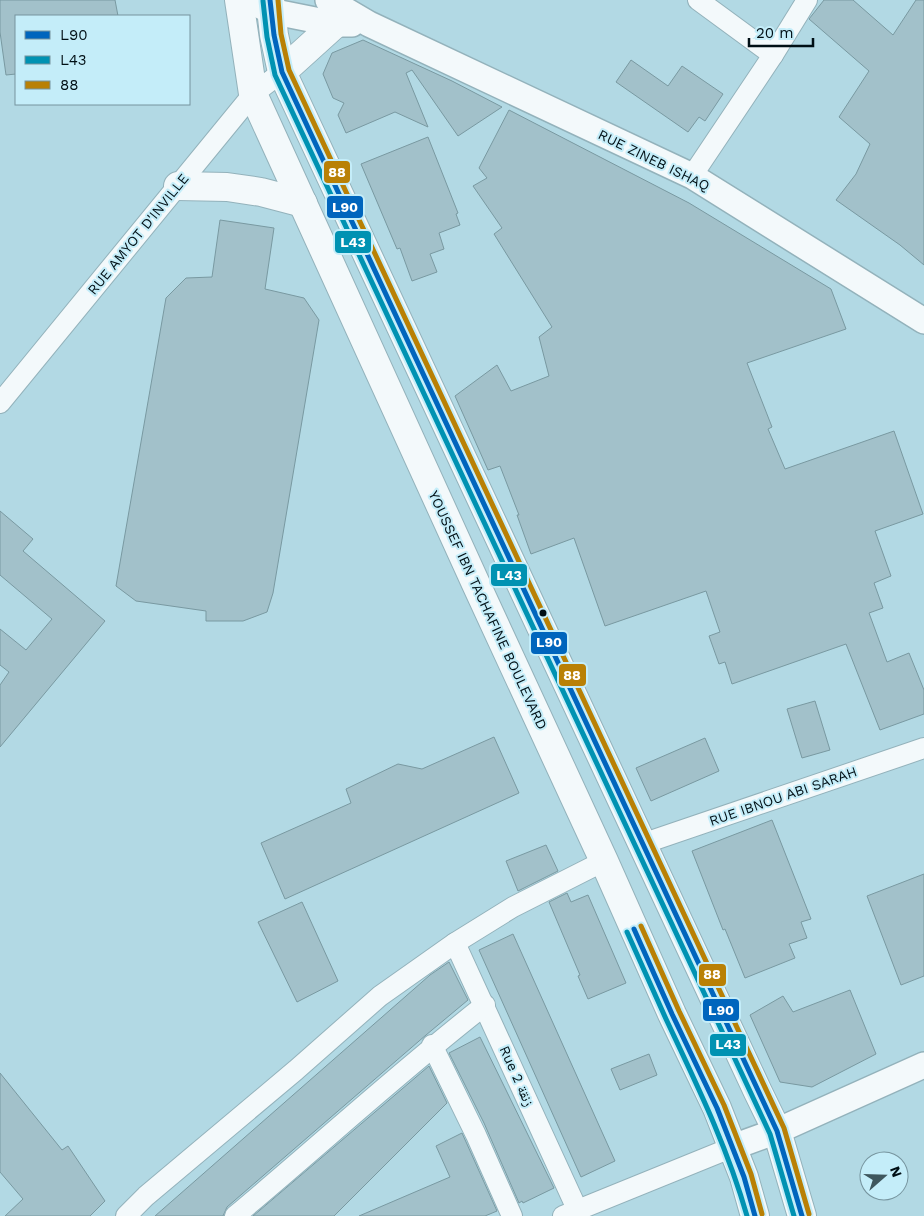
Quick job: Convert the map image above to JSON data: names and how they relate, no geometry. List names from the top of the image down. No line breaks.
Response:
{"streets":{"main road":["YOUSSEF IBN TACHAFINE BOULEVARD"],"street":["RUE ZINEB ISHAQ","RUE AMYOT D'INVILLE","RUE IBNOU ABI SARAH","Rue 2 زنقة"]},"crossings":[["RUE AMYOT D'INVILLE","YOUSSEF IBN TACHAFINE BOULEVARD"]],"lines":["transit line L90","transit line 88","transit line L43"],"legend":["L90","L43","88"],"scale_bar":"20 m","north":"right"}
